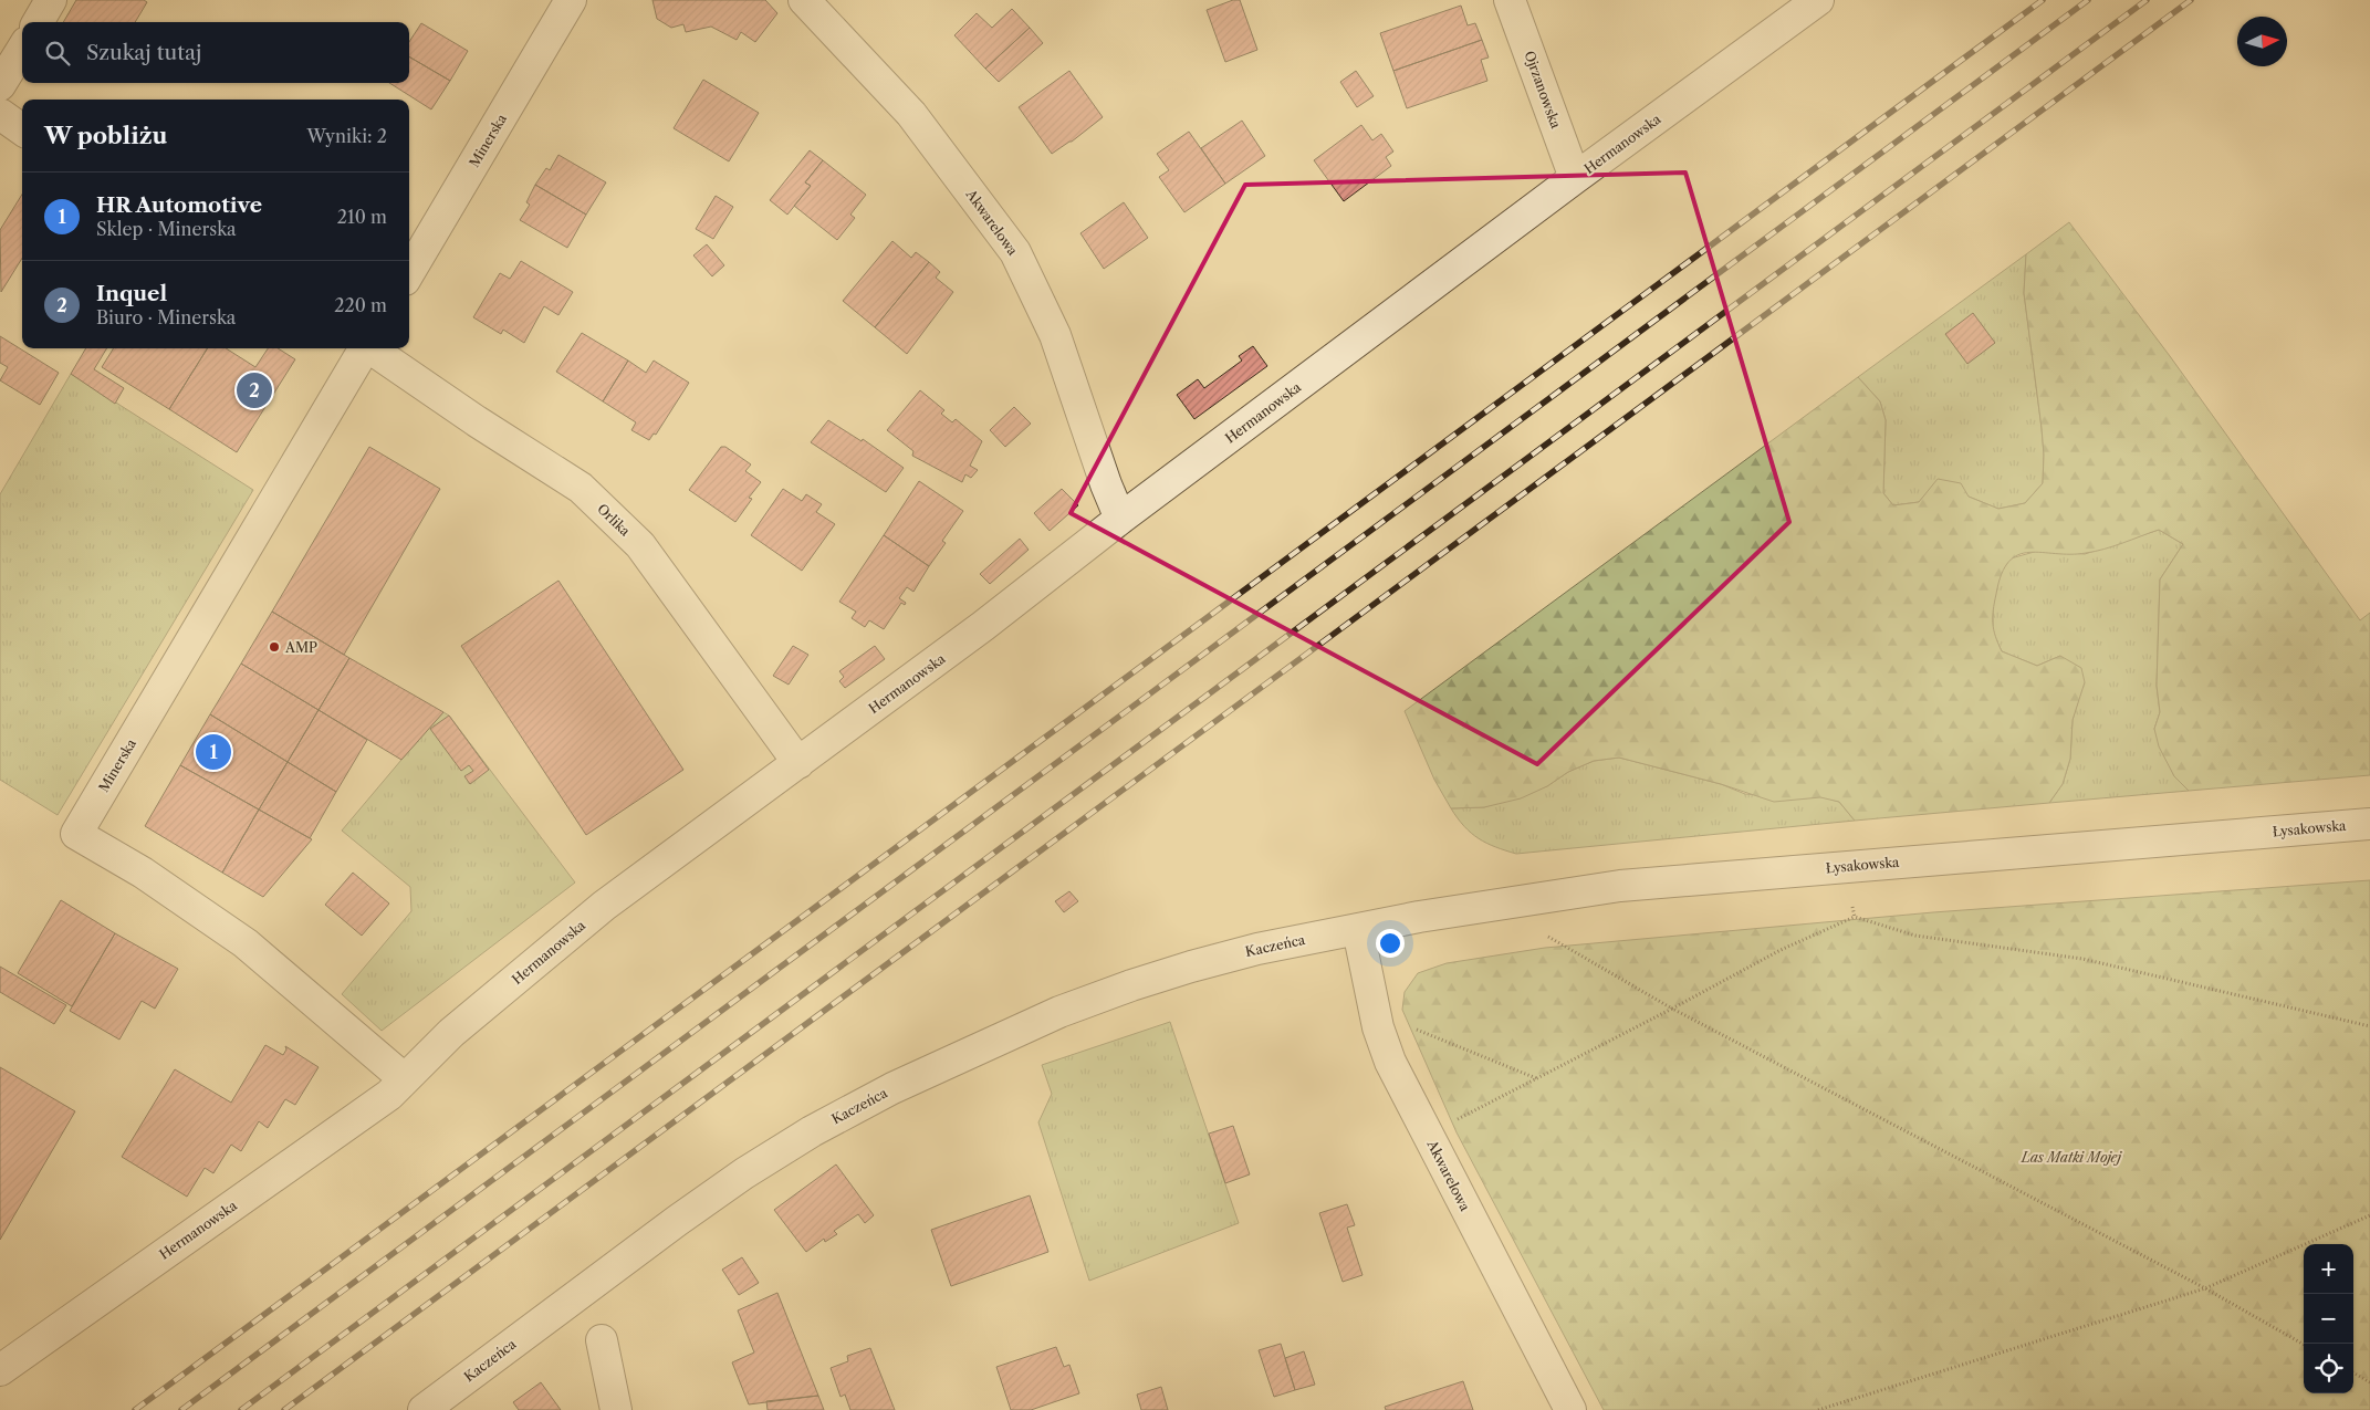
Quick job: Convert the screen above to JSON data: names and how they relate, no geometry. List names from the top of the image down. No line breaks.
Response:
{"streets":{"street":["Ojrzanowska","Minerska","Hermanowska","Akwarelowa","Orlika","Łysakowska","Kaczeńca"]},"crossings":[["Ojrzanowska","Hermanowska"],["Minerska","Hermanowska"],["Hermanowska","Akwarelowa"],["Hermanowska","Orlika"],["Akwarelowa","Łysakowska"],["Akwarelowa","Kaczeńca"],["Łysakowska","Kaczeńca"]],"parks":["Las Matki Mojej"],"places":["AMP"],"north":"right","page":{"search":"Szukaj tutaj","heading":["W pobliżu","Wyniki: 2"],"list":[{"mark":"1","name":"HR Automotive","note":"Sklep · Minerska","value":"210 m"},{"mark":"2","name":"Inquel","note":"Biuro · Minerska","value":"220 m"}],"pins":["2","1"],"map_buttons":["+","−"]}}
